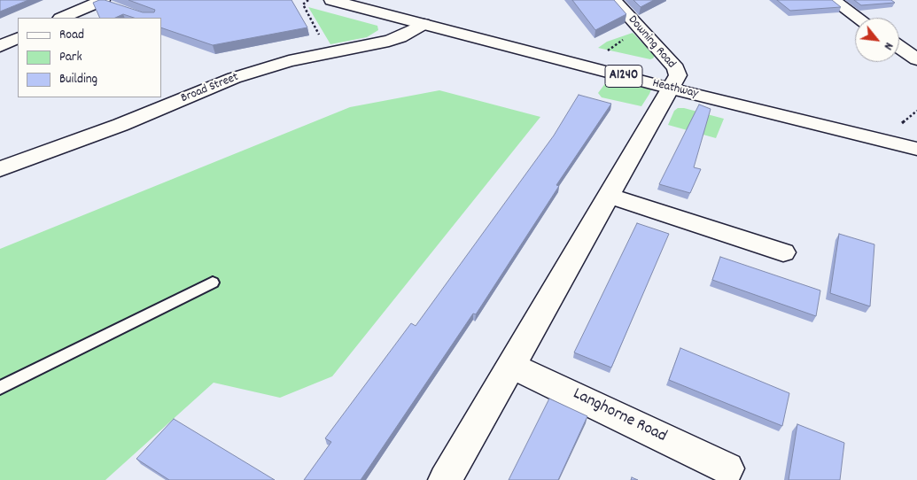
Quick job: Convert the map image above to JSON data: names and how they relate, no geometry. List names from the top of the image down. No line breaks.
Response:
{"streets":{"street":["Downing Road","A1240","Broad Street","Heathway","Langhorne Road"]},"crossings":[["Downing Road","Heathway"],["Broad Street","Heathway"]],"legend":["Road","Park","Building"],"north":"bottom right"}
